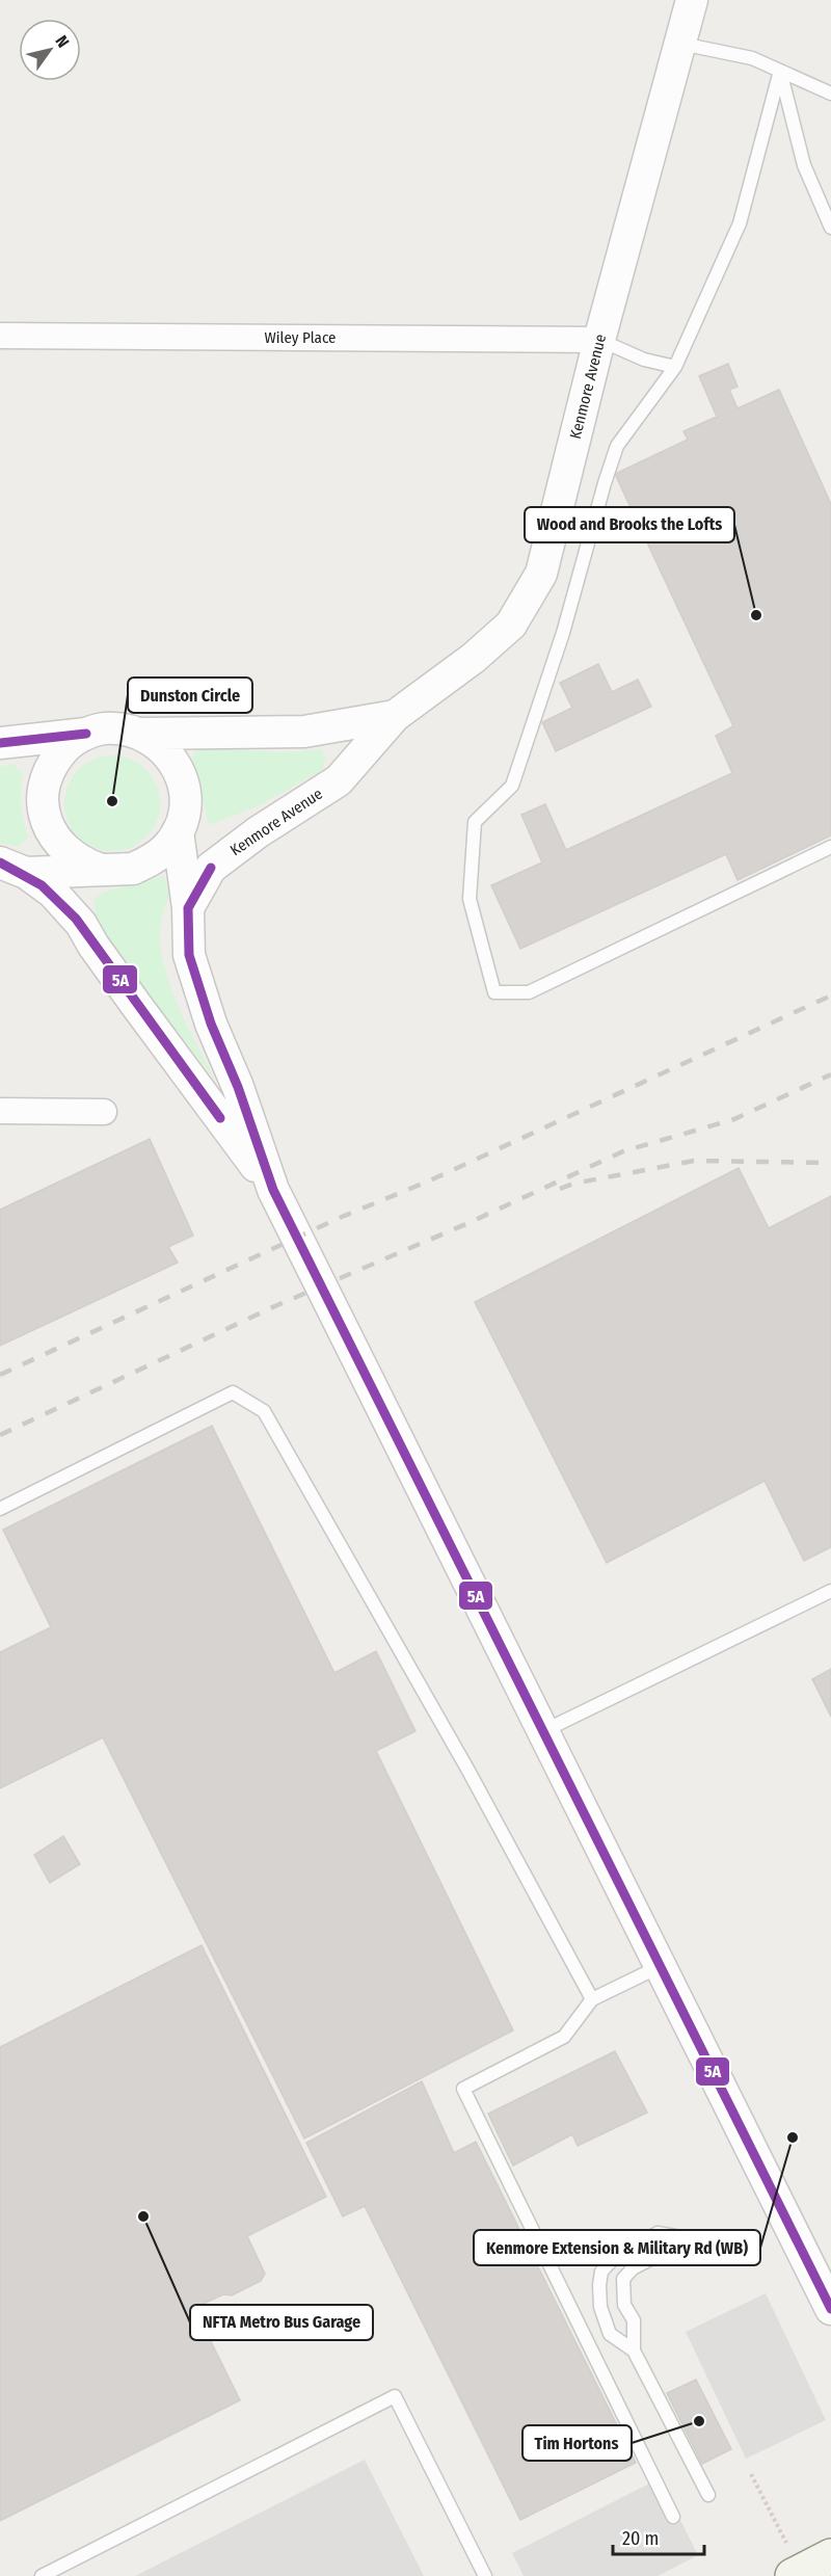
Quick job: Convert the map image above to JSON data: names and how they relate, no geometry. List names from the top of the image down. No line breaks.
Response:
{"streets":{"street":["Wiley Place","Kenmore Avenue"]},"crossings":[["Wiley Place","Kenmore Avenue"]],"places":["Wood and Brooks the Lofts","Dunston Circle","Kenmore Extension & Military Rd (WB)","NFTA Metro Bus Garage","Tim Hortons"],"lines":["transit line 5A"],"scale_bar":"20 m","north":"top right"}
